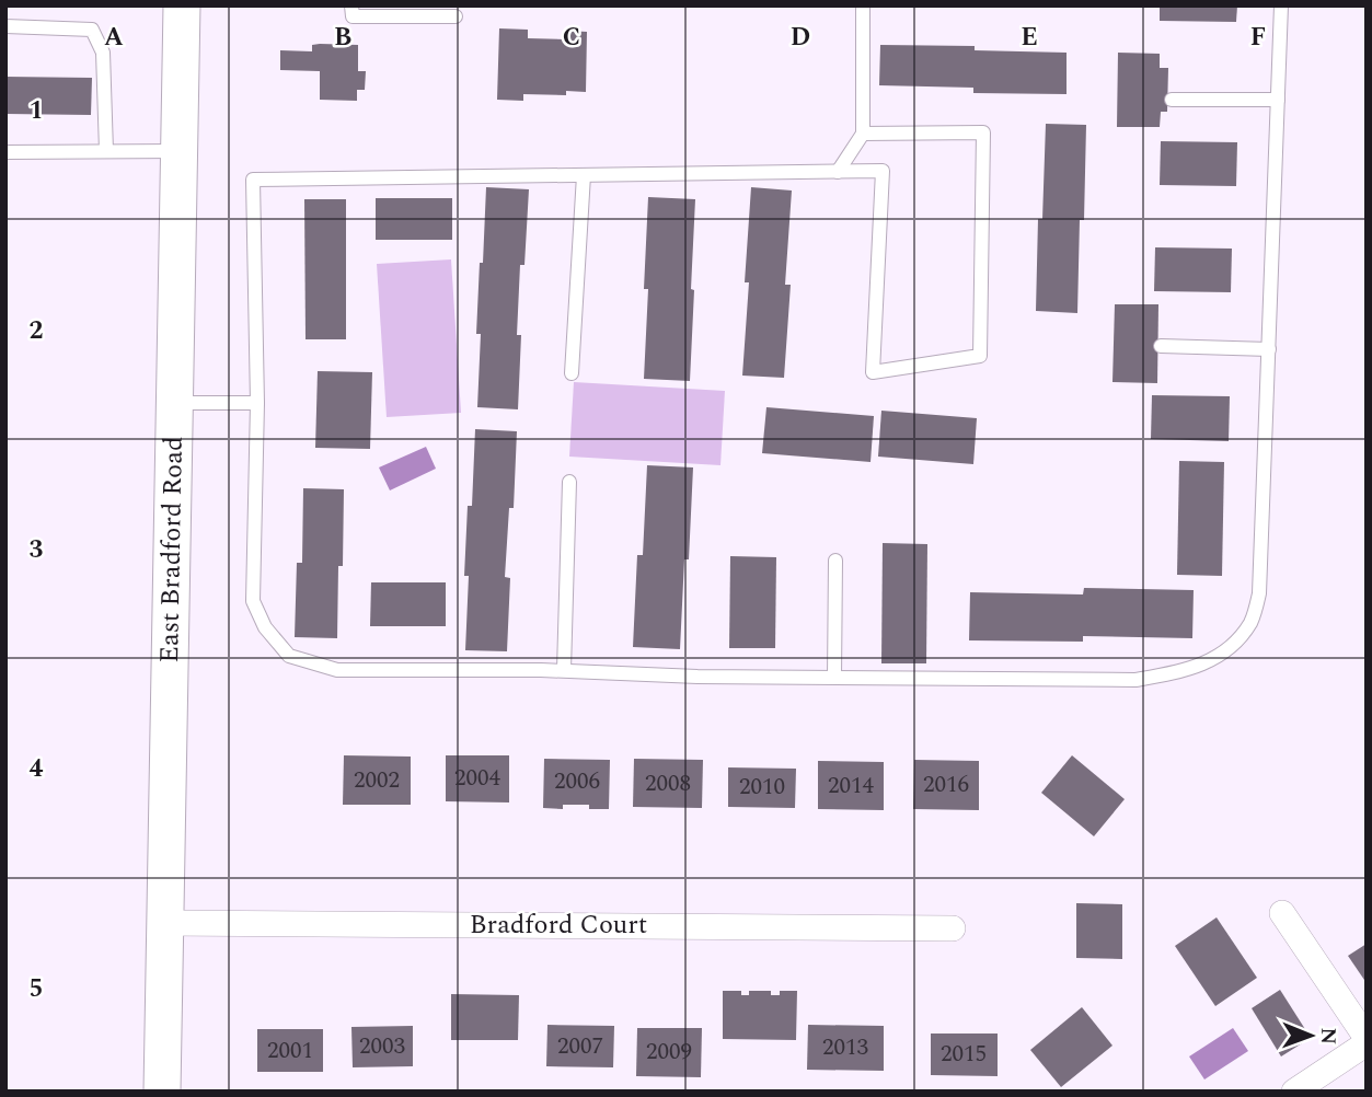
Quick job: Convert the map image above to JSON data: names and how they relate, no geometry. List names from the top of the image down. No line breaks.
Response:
{"streets":{"street":["East Bradford Road","Bradford Court"]},"crossings":[["East Bradford Road","Bradford Court"]],"house_numbers":["2004","2002","2006","2008","2016","2014","2010","2003","2007","2013","2001","2009","2015"],"north":"right","grid":{"columns":["A","B","C","D","E","F"],"rows":["1","2","3","4","5"]}}
